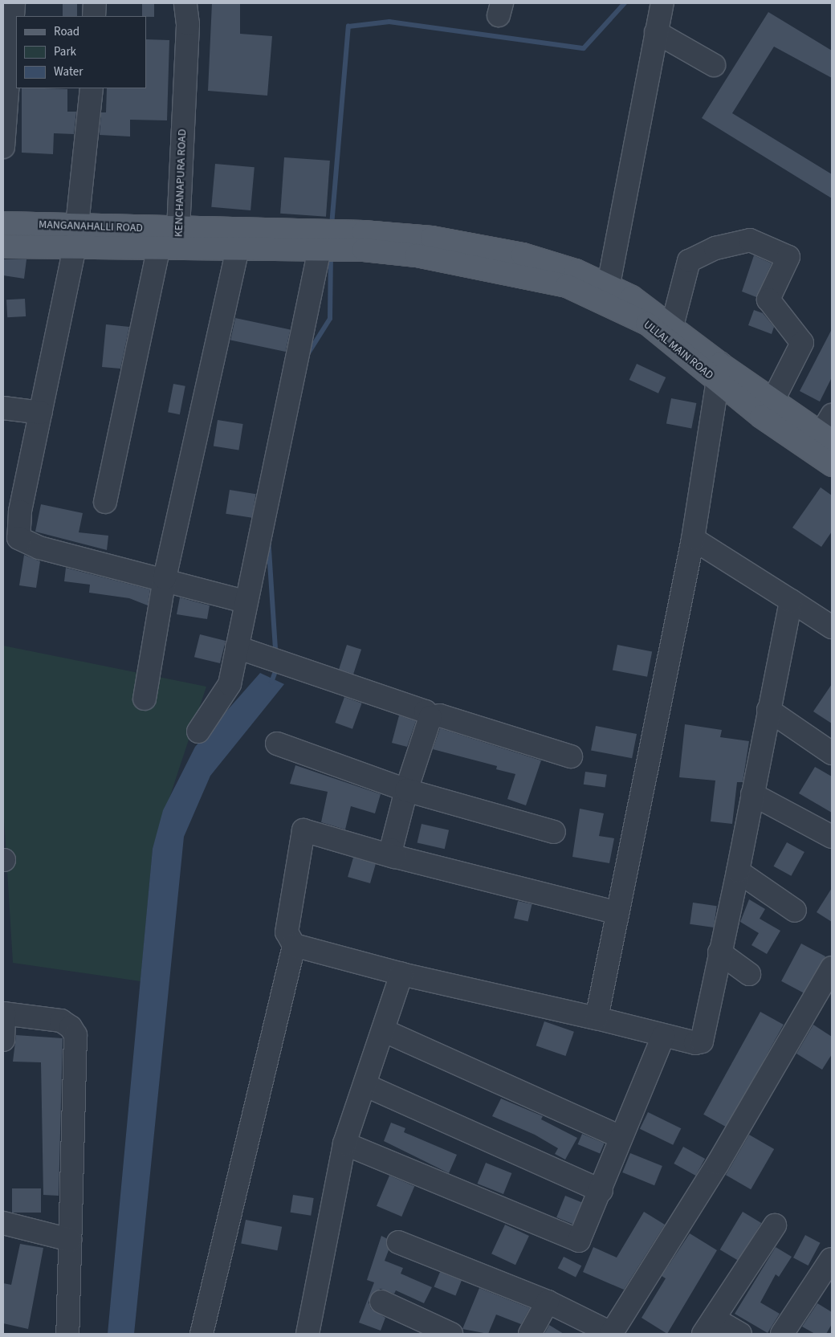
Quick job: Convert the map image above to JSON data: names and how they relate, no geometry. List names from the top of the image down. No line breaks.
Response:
{"streets":{"main road":["KENCHANAPURA ROAD","MANGANAHALLI ROAD","ULLAL MAIN ROAD"]},"crossings":[["KENCHANAPURA ROAD","MANGANAHALLI ROAD"],["KENCHANAPURA ROAD","ULLAL MAIN ROAD"]],"legend":["Road","Park","Water"]}
